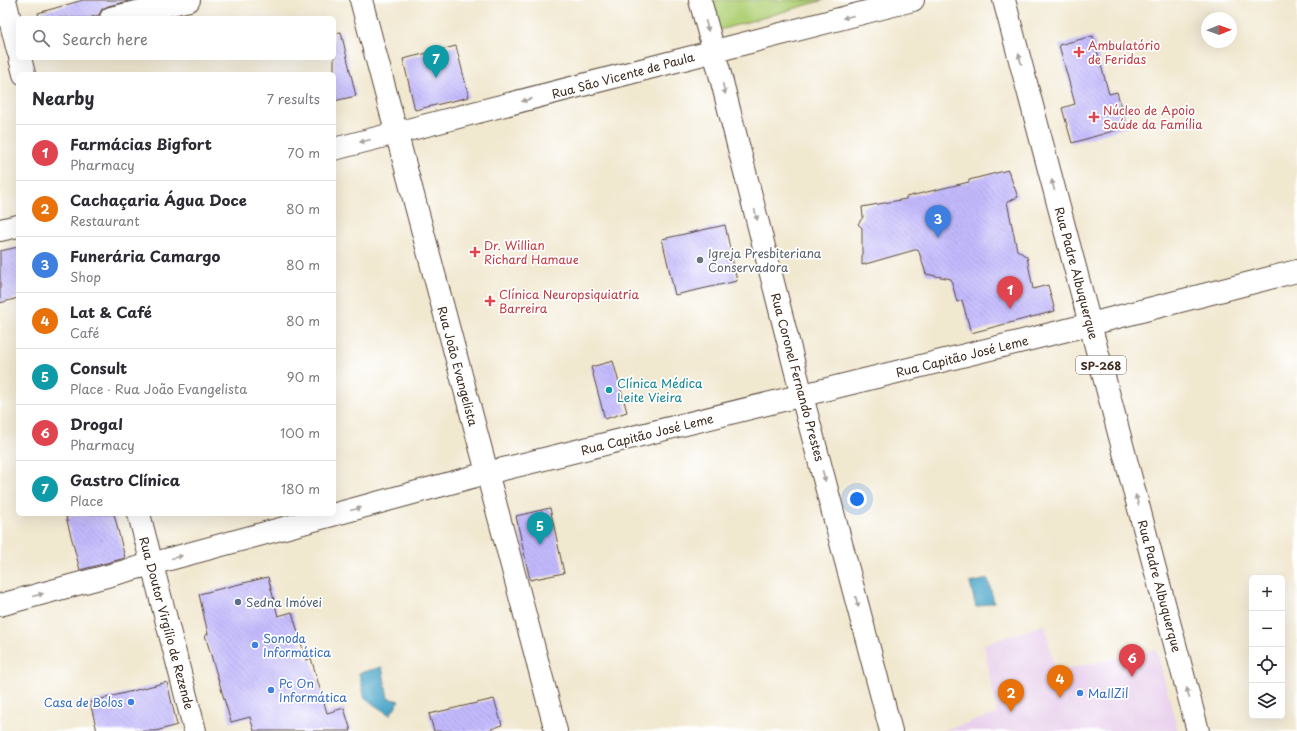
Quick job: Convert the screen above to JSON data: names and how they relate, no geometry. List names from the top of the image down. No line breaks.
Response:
{"streets":{"street":["Rua São Vicente de Paula","Rua Padre Albuquerque","Rua Capitão José Leme","SP-268","Rua João Evangelista","Rua Coronel Fernando Prestes","Rua Doutor Virgílio de Rezende"]},"crossings":[["Rua São Vicente de Paula","Rua João Evangelista"],["Rua São Vicente de Paula","Rua Coronel Fernando Prestes"],["Rua Padre Albuquerque","Rua Capitão José Leme"],["Rua Capitão José Leme","Rua João Evangelista"],["Rua Capitão José Leme","Rua Coronel Fernando Prestes"],["Rua Capitão José Leme","Rua Doutor Virgílio de Rezende"]],"one_way":["Rua São Vicente de Paula","Rua Padre Albuquerque","Rua Capitão José Leme","Rua Coronel Fernando Prestes"],"places":{"health":["Ambulatório de Feridas","Núcleo de Apoio Saúde da Família","Dr. Willian Richard Hamaue","Clínica Neuropsiquiatria Barreira"],"other":["Igreja Presbiteriana Conservadora","Clínica Médica Leite Vieira","Sedna Imóvei","Sonoda Informática","Pc On Informática","MallZil","Casa de Bolos"]},"north":"right","page":{"search":"Search here","pins":["7","3","1","5","6","4","2"],"heading":["Nearby","7 results"],"list":[{"mark":"1","name":"Farmácias Bigfort","note":"Pharmacy","value":"70 m"},{"mark":"2","name":"Cachaçaria Água Doce","note":"Restaurant","value":"80 m"},{"mark":"3","name":"Funerária Camargo","note":"Shop","value":"80 m"},{"mark":"4","name":"Lat & Café","note":"Café","value":"80 m"},{"mark":"5","name":"Consult","note":"Place · Rua João Evangelista","value":"90 m"},{"mark":"6","name":"Drogal","note":"Pharmacy","value":"100 m"},{"mark":"7","name":"Gastro Clínica","note":"Place","value":"180 m"}],"map_buttons":["+","−"]}}
